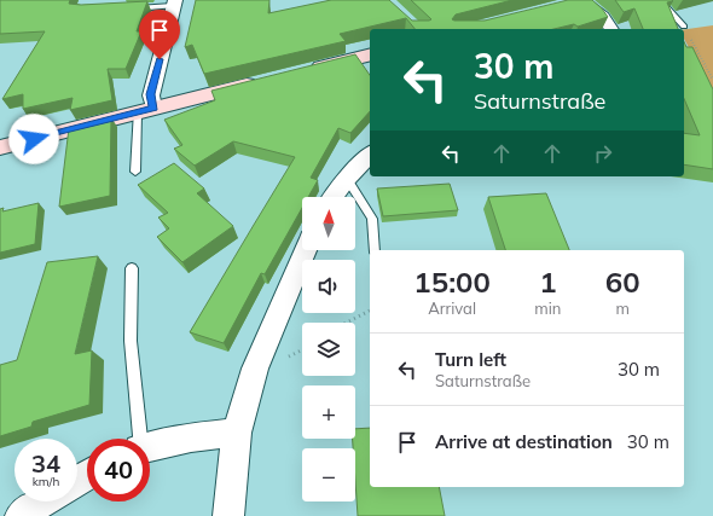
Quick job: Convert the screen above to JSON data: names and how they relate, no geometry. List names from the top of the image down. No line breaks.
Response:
{"north":"top","page":{"turn":["30 m","Saturnstraße"],"map_buttons":["+","−"],"eta":["15:00","Arrival","1","min","60","m"],"list":[{"name":"Turn left","note":"Saturnstraße","value":"30 m"},{"name":"Arrive at destination","value":"30 m"}],"speed":"34 km/h","limit":"40"}}
